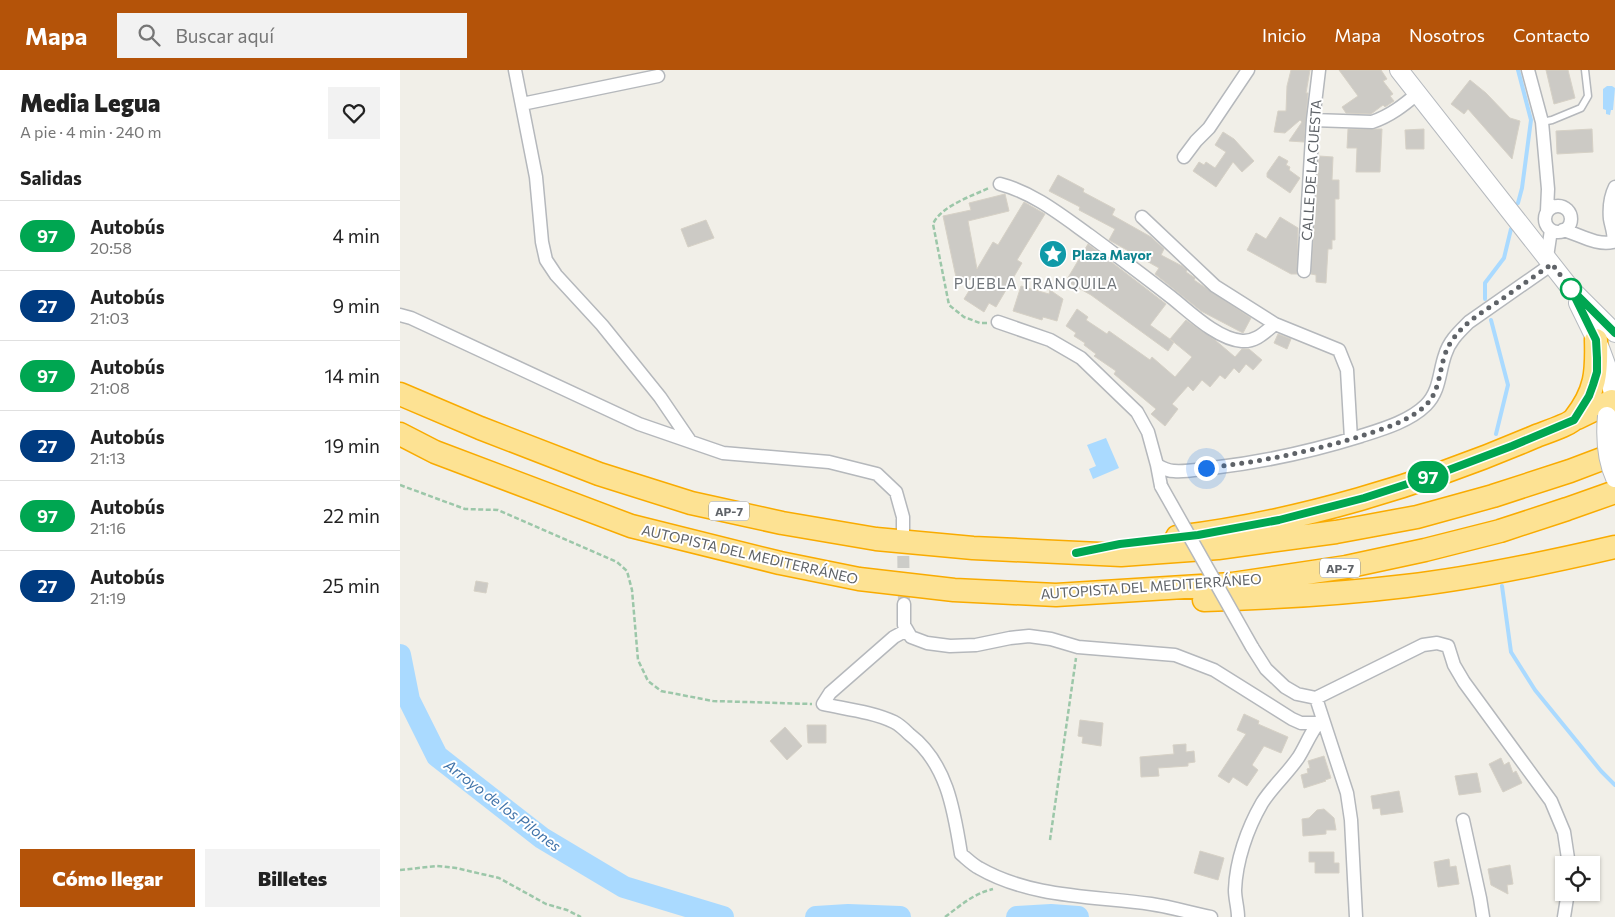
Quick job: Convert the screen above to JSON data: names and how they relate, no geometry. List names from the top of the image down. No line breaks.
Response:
{"streets":{"highway":["AP-7","AUTOPISTA DEL MEDITERRÁNEO"],"street":["CALLE DE LA CUESTA"]},"districts":["PUEBLA TRANQUILA"],"water":["Arroyo de los Pilones"],"places":{"place":["Plaza Mayor"]},"lines":["bus line 97"],"page":{"header":"Mapa","search":"Buscar aquí","nav":["Inicio","Mapa","Nosotros","Contacto"],"heading":[["Media Legua","A pie · 4 min · 240 m"],"Salidas"],"on_map":"97","list":[{"mark":"97","name":"Autobús","note":"20:58","value":"4 min"},{"mark":"27","name":"Autobús","note":"21:03","value":"9 min"},{"mark":"97","name":"Autobús","note":"21:08","value":"14 min"},{"mark":"27","name":"Autobús","note":"21:13","value":"19 min"},{"mark":"97","name":"Autobús","note":"21:16","value":"22 min"},{"mark":"27","name":"Autobús","note":"21:19","value":"25 min"}],"buttons":["Cómo llegar","Billetes"]}}
